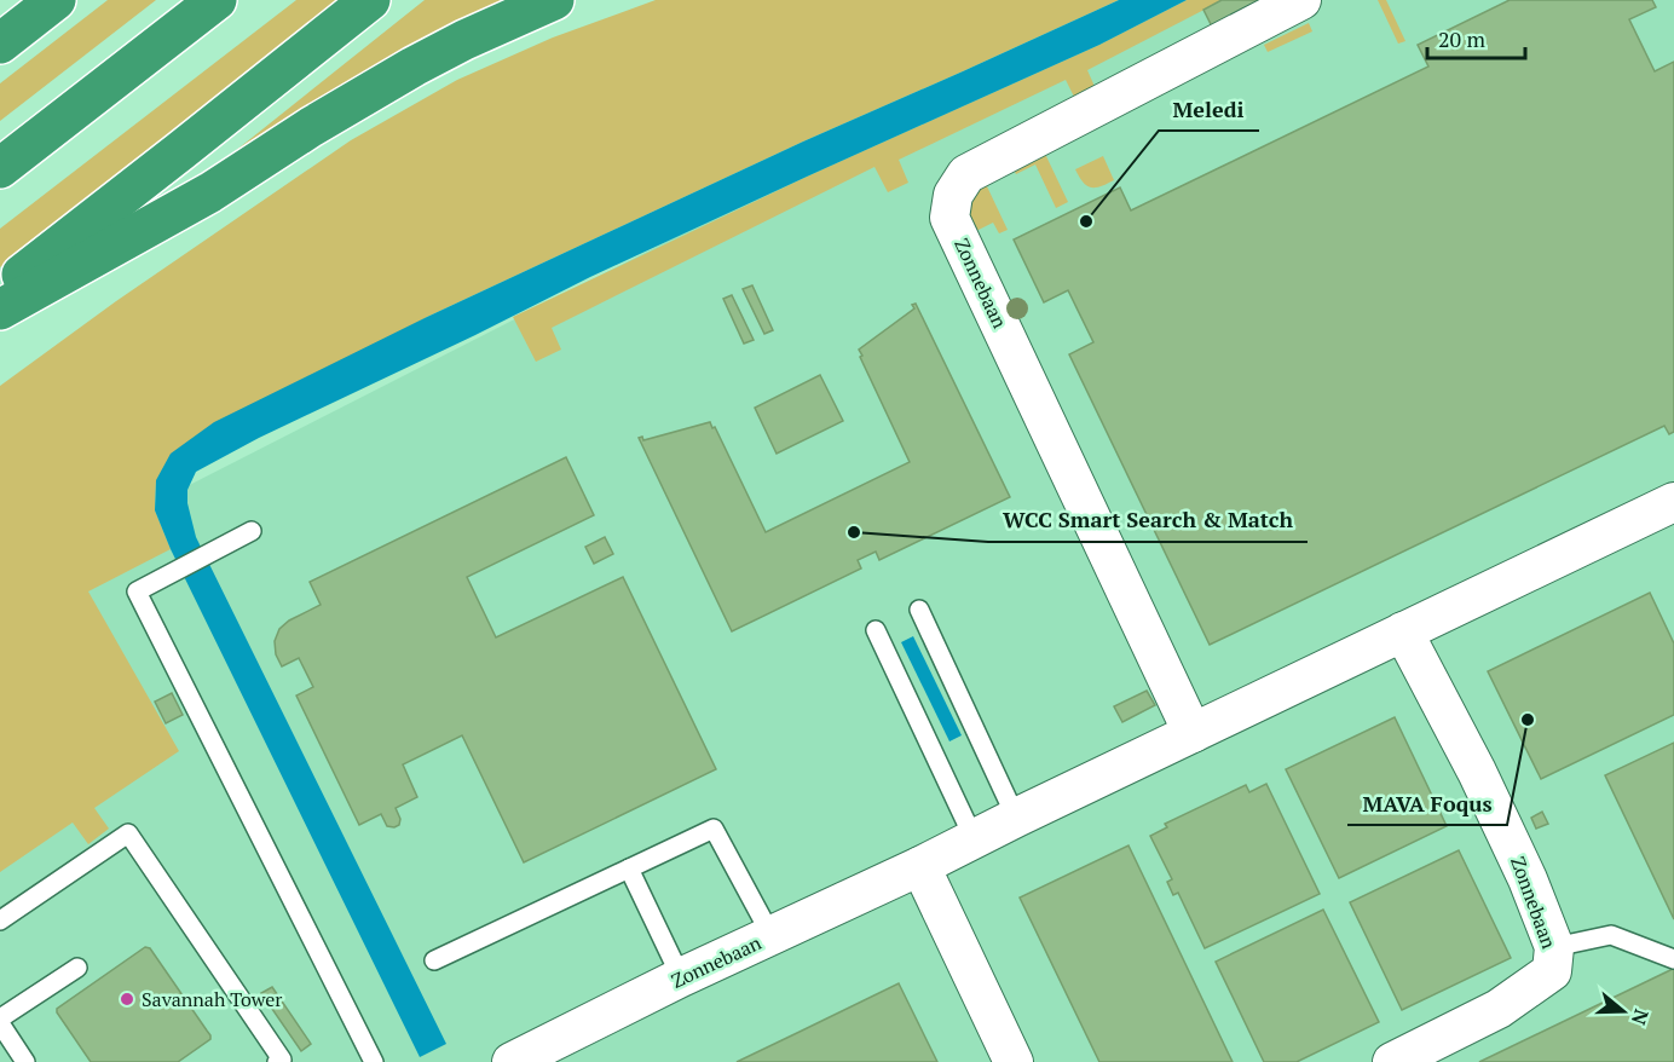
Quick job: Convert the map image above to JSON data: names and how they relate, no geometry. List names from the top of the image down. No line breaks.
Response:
{"streets":{"street":["Zonnebaan"]},"places":["Meledi","WCC Smart Search & Match","MAVA Foqus","Savannah Tower"],"scale_bar":"20 m","north":"right"}
